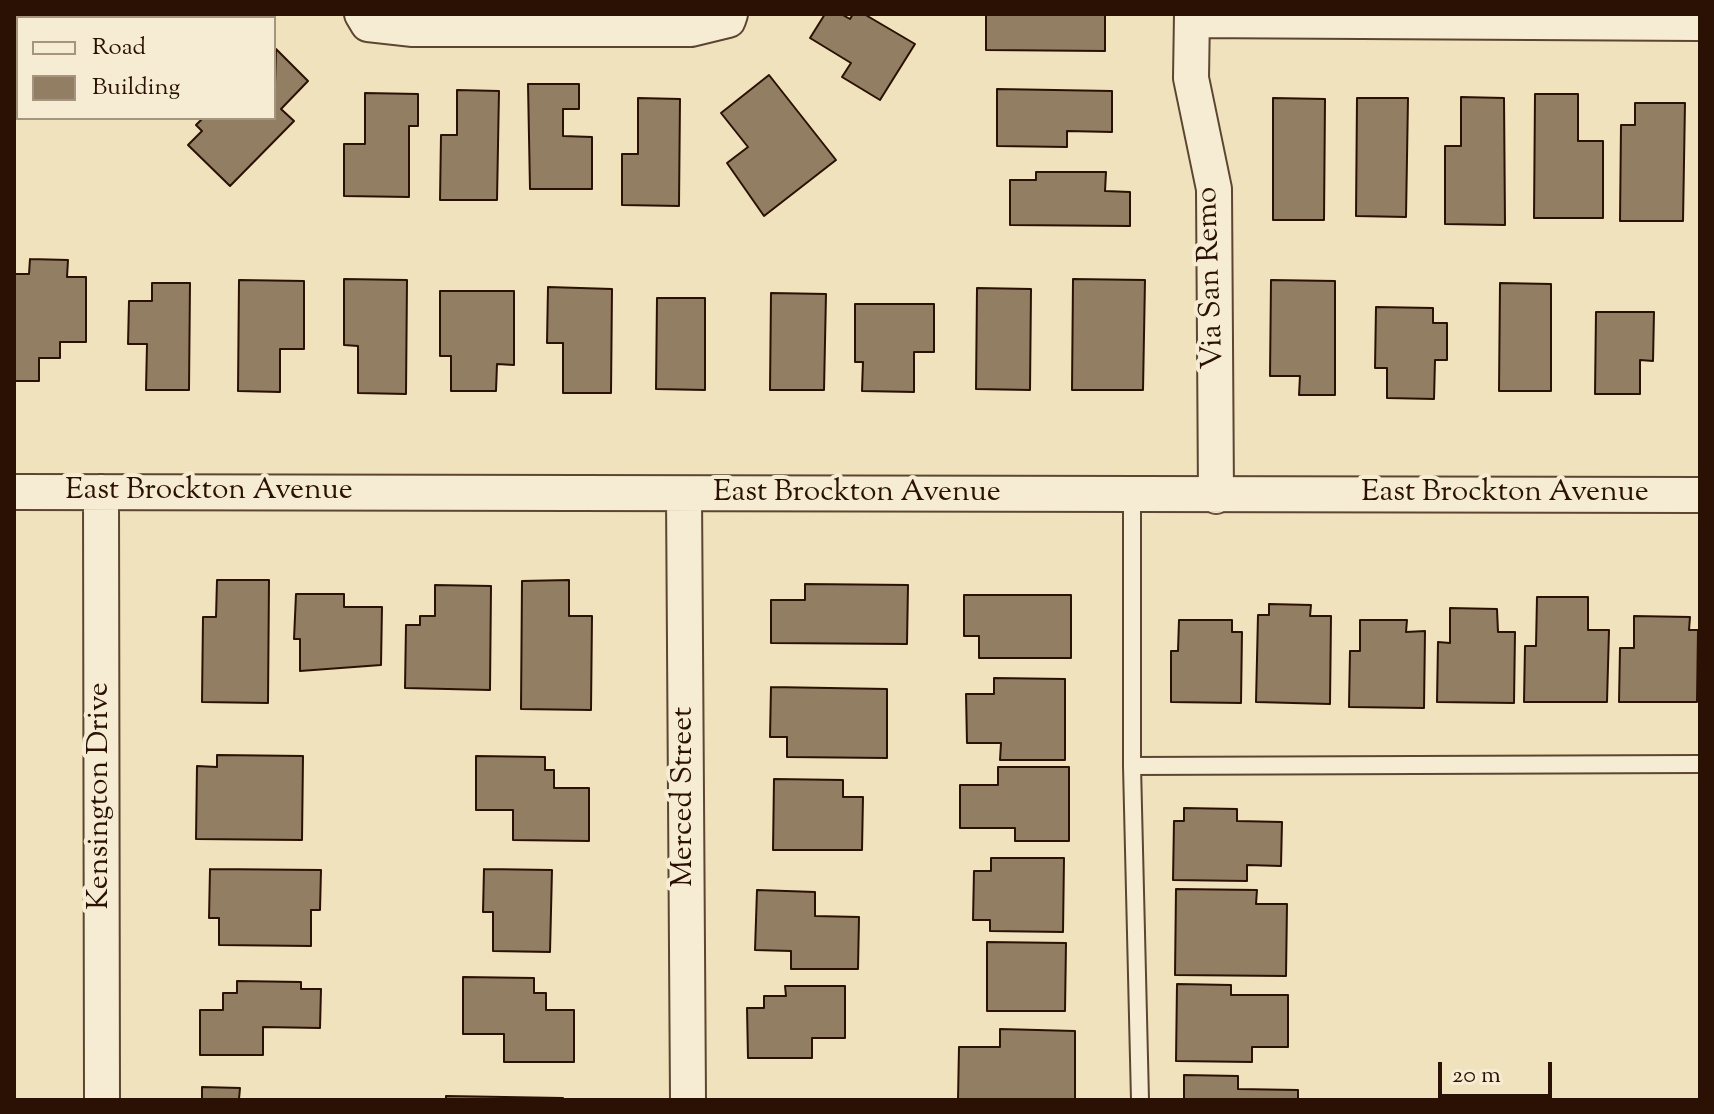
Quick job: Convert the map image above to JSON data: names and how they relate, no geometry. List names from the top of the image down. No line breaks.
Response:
{"streets":{"street":["Via San Remo","East Brockton Avenue","Kensington Drive","Merced Street"]},"crossings":[["Via San Remo","East Brockton Avenue"],["East Brockton Avenue","Kensington Drive"],["East Brockton Avenue","Merced Street"]],"legend":["Road","Building"],"scale_bar":"20 m"}
